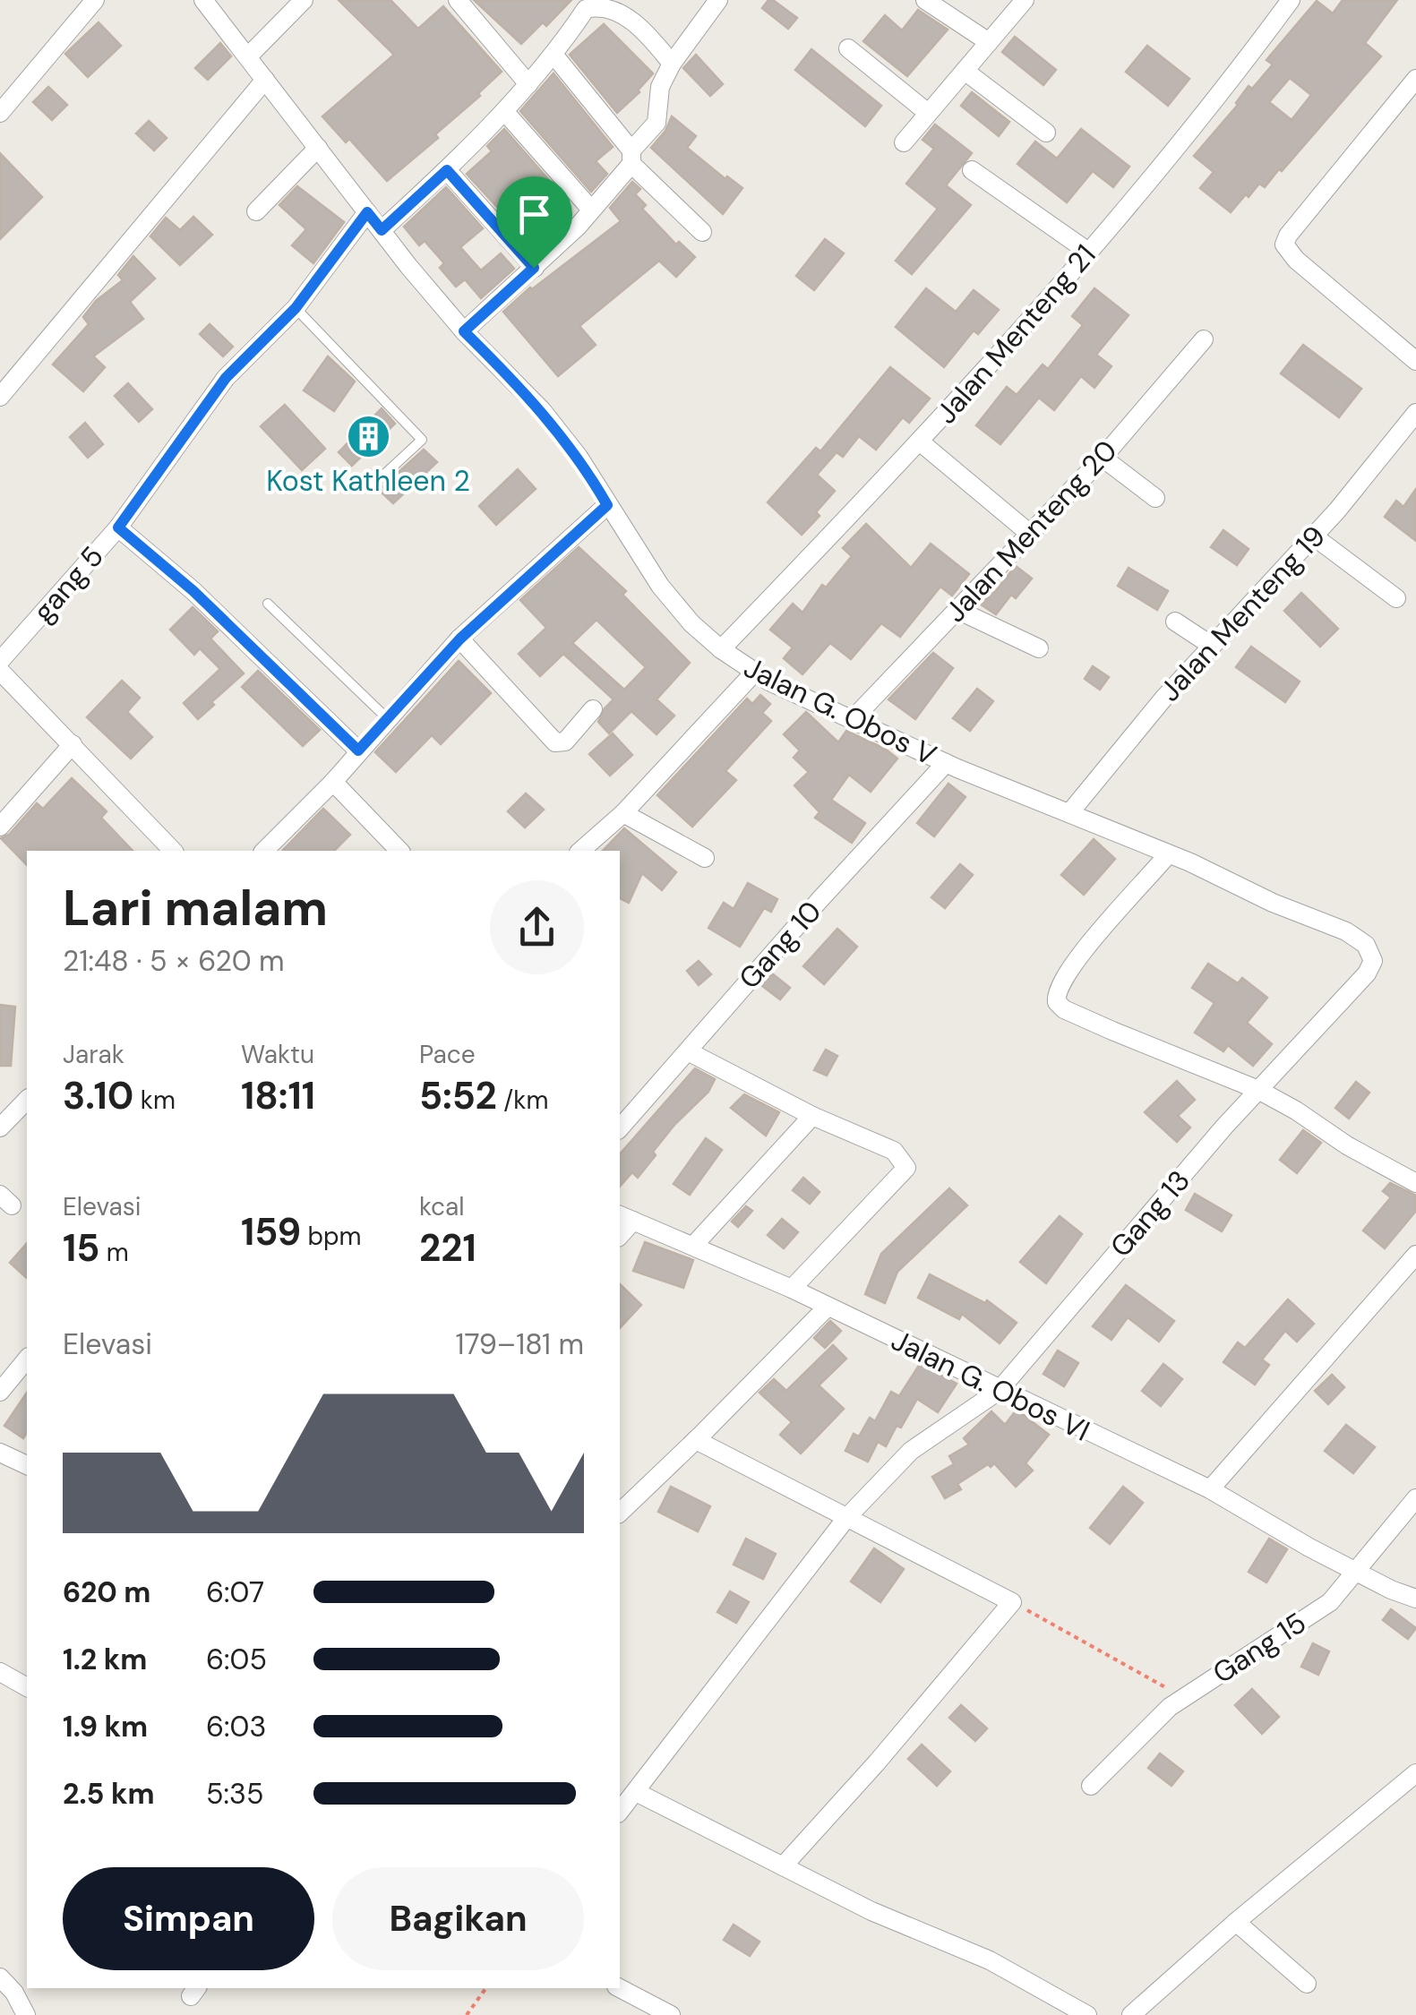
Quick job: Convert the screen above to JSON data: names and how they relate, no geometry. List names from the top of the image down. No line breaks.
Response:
{"streets":{"street":["Jalan Menteng 21","Jalan Menteng 20","gang 5","Jalan Menteng 19","Jalan G. Obos V","Gang 10","Gang 13","Jalan G. Obos VI","Gang 15"]},"crossings":[["Jalan Menteng 21","Jalan G. Obos V"],["Jalan Menteng 20","Jalan G. Obos V"],["gang 5","Jalan G. Obos V"],["Jalan Menteng 19","Jalan G. Obos V"],["Jalan G. Obos V","Gang 10"],["Jalan G. Obos V","Gang 13"],["Gang 13","Jalan G. Obos VI"],["Jalan G. Obos VI","Gang 15"]],"places":{"building":["Kost Kathleen 2"]},"page":{"heading":["Lari malam","21:48 · 5 × 620 m"],"stats":[["Jarak","3.10 km"],["Waktu","18:11"],["Pace","5:52 /km"],["Elevasi","15 m"],["159 bpm"],["kcal","221"]],"chart":["Elevasi","179–181 m"],"list":[{"name":"620 m","note":"6:07"},{"name":"1.2 km","note":"6:05"},{"name":"1.9 km","note":"6:03"},{"name":"2.5 km","note":"5:35"}],"buttons":["Simpan","Bagikan"]}}
